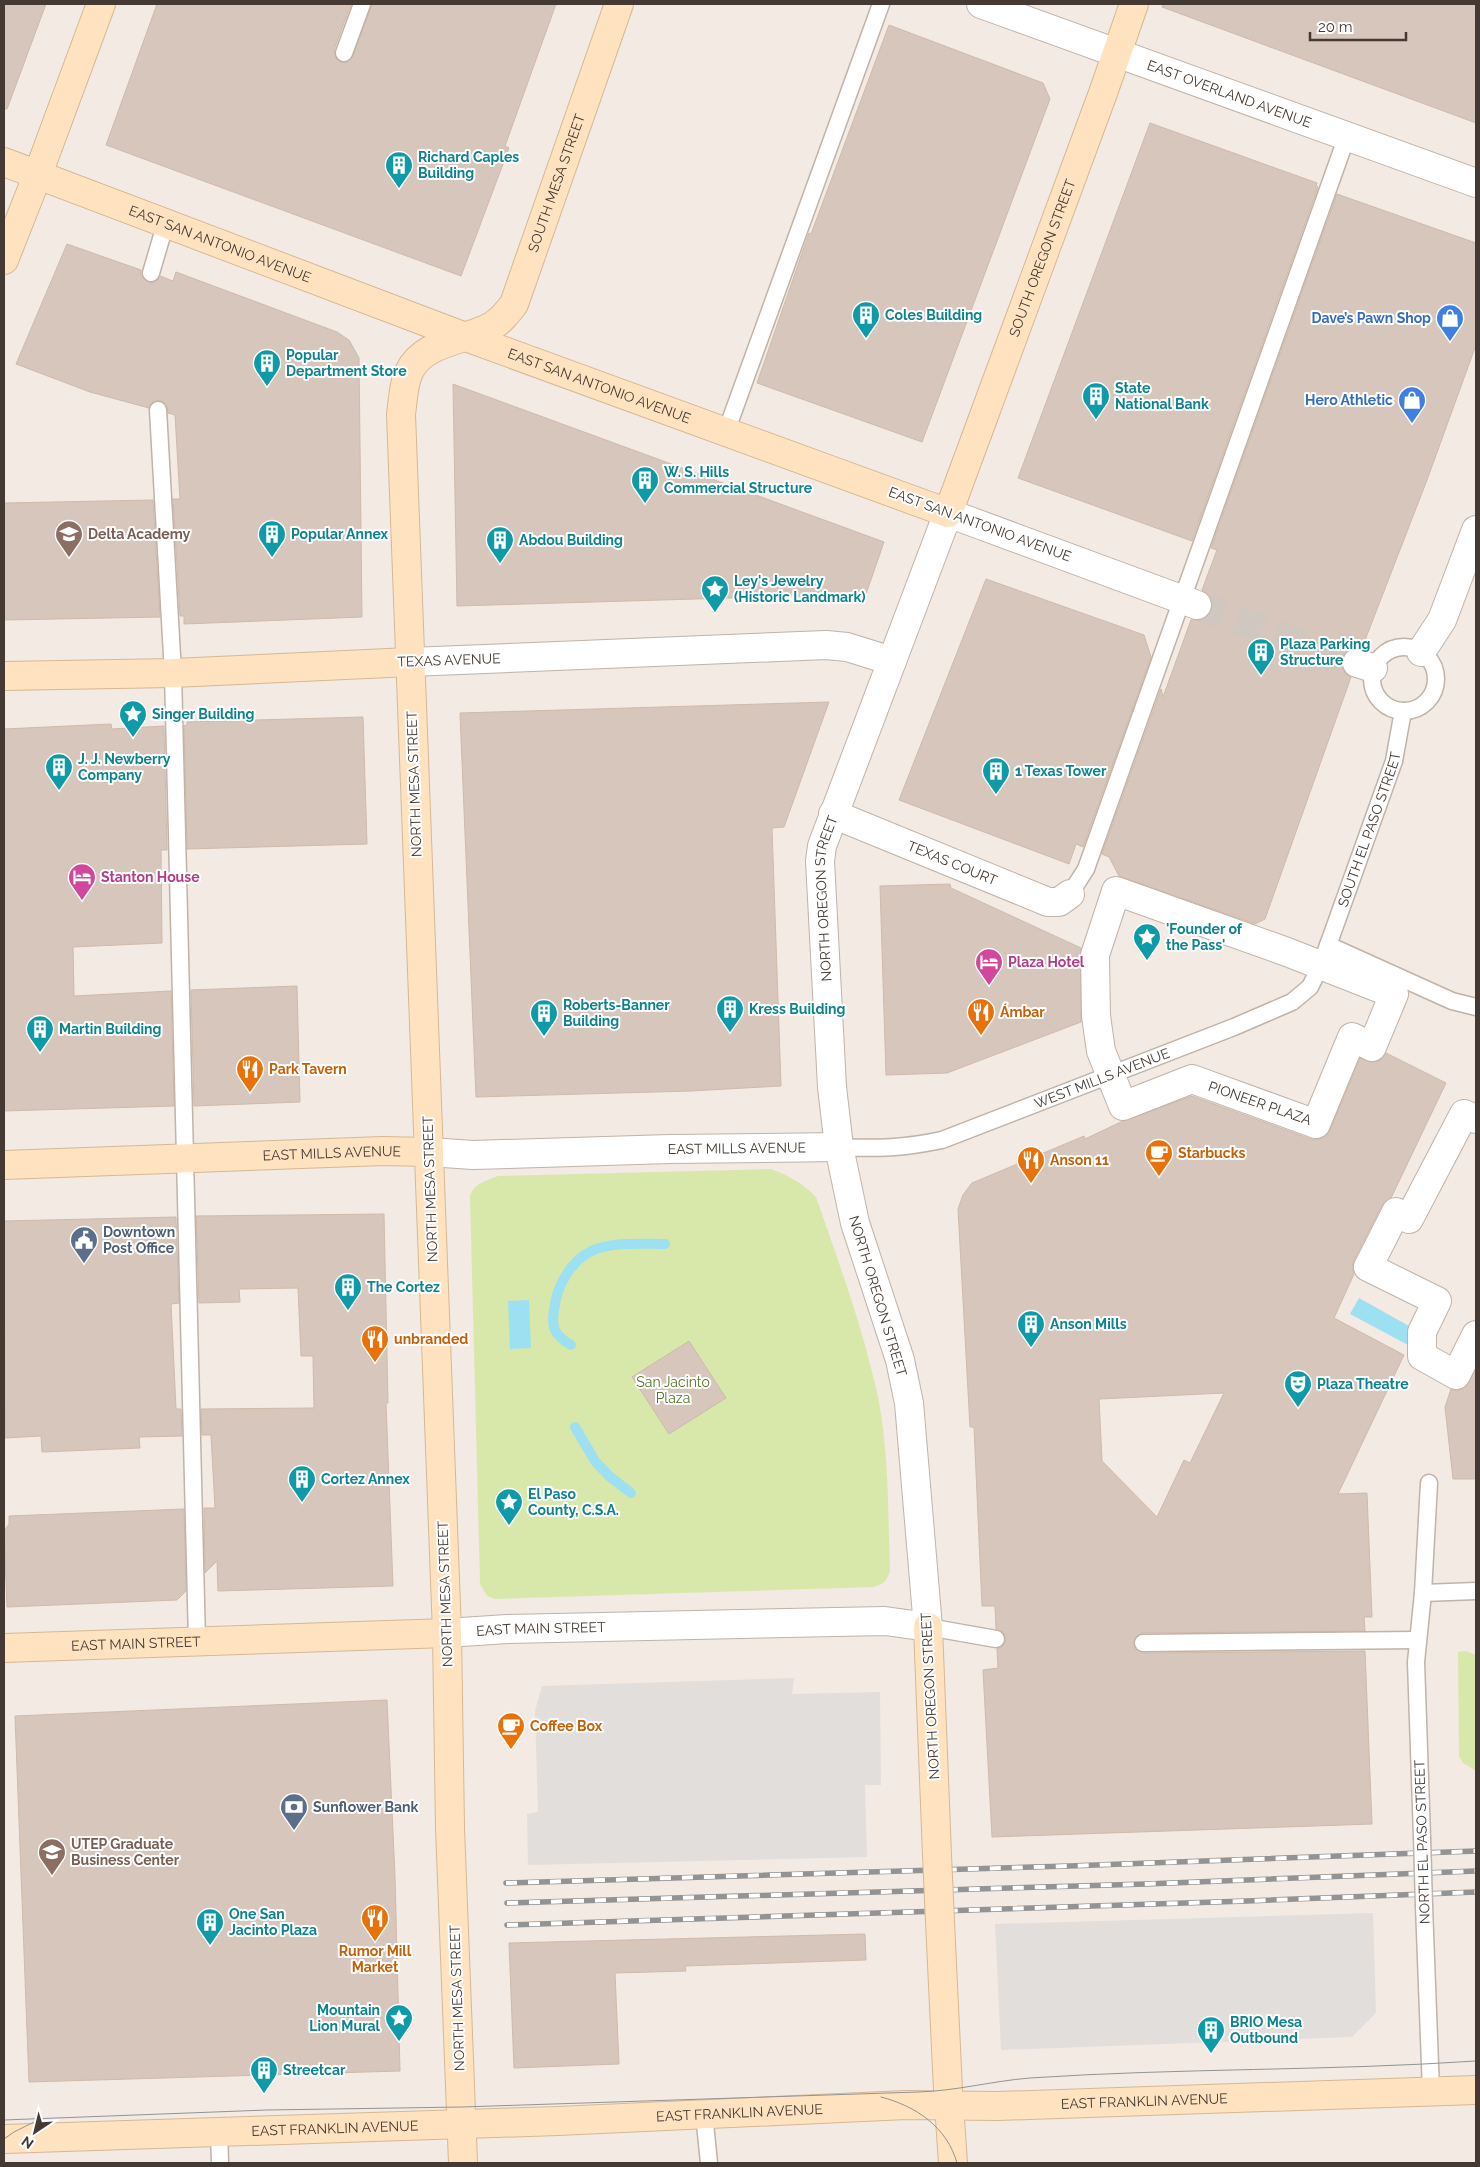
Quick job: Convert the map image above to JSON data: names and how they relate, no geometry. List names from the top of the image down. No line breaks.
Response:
{"streets":{"street":["EAST OVERLAND AVENUE","SOUTH MESA STREET","EAST SAN ANTONIO AVENUE","SOUTH OREGON STREET","TEXAS AVENUE","NORTH MESA STREET","TEXAS COURT","NORTH OREGON STREET","PIONEER PLAZA","EAST MILLS AVENUE","EAST MAIN STREET","EAST FRANKLIN AVENUE"],"lane":["SOUTH EL PASO STREET","WEST MILLS AVENUE","NORTH EL PASO STREET"]},"crossings":[["EAST OVERLAND AVENUE","SOUTH OREGON STREET"],["SOUTH MESA STREET","EAST SAN ANTONIO AVENUE"],["SOUTH MESA STREET","NORTH MESA STREET"],["EAST SAN ANTONIO AVENUE","SOUTH OREGON STREET"],["EAST SAN ANTONIO AVENUE","NORTH MESA STREET"],["EAST SAN ANTONIO AVENUE","NORTH OREGON STREET"],["SOUTH OREGON STREET","NORTH OREGON STREET"],["TEXAS AVENUE","NORTH MESA STREET"],["TEXAS AVENUE","NORTH OREGON STREET"],["NORTH MESA STREET","EAST MILLS AVENUE"],["NORTH MESA STREET","EAST MAIN STREET"],["NORTH MESA STREET","EAST FRANKLIN AVENUE"],["SOUTH EL PASO STREET","WEST MILLS AVENUE"],["SOUTH EL PASO STREET","PIONEER PLAZA"],["TEXAS COURT","NORTH OREGON STREET"],["NORTH OREGON STREET","WEST MILLS AVENUE"],["NORTH OREGON STREET","EAST MILLS AVENUE"],["NORTH OREGON STREET","EAST MAIN STREET"],["NORTH OREGON STREET","EAST FRANKLIN AVENUE"],["WEST MILLS AVENUE","PIONEER PLAZA"],["WEST MILLS AVENUE","EAST MILLS AVENUE"],["NORTH EL PASO STREET","EAST FRANKLIN AVENUE"]],"parks":["San Jacinto Plaza"],"places":{"building":["Richard Caples Building","Coles Building","Popular Department Store","State National Bank","W. S. Hills Commercial Structure","Popular Annex","Abdou Building","Plaza Parking Structure","J. J. Newberry Company","1 Texas Tower","Kress Building","Roberts-Banner Building","Martin Building","The Cortez","Anson Mills","Cortez Annex","One San Jacinto Plaza","BRIO Mesa Outbound","Streetcar"],"shop":["Dave’s Pawn Shop","Hero Athletic"],"school or university":["Delta Academy","UTEP Graduate Business Center"],"place":["Ley's Jewelry (Historic Landmark)","Singer Building","'Founder of the Pass'","El Paso County, C.S.A.","Mountain Lion Mural"],"hotel":["Stanton House","Plaza Hotel"],"restaurant":["Ámbar","Park Tavern","Anson 11","unbranded","Rumor Mill Market"],"cafe":["Starbucks","Coffee Box"],"public building":["Downtown Post Office"],"theatre":["Plaza Theatre"],"bank":["Sunflower Bank"]},"scale_bar":"20 m","north":"bottom left"}
